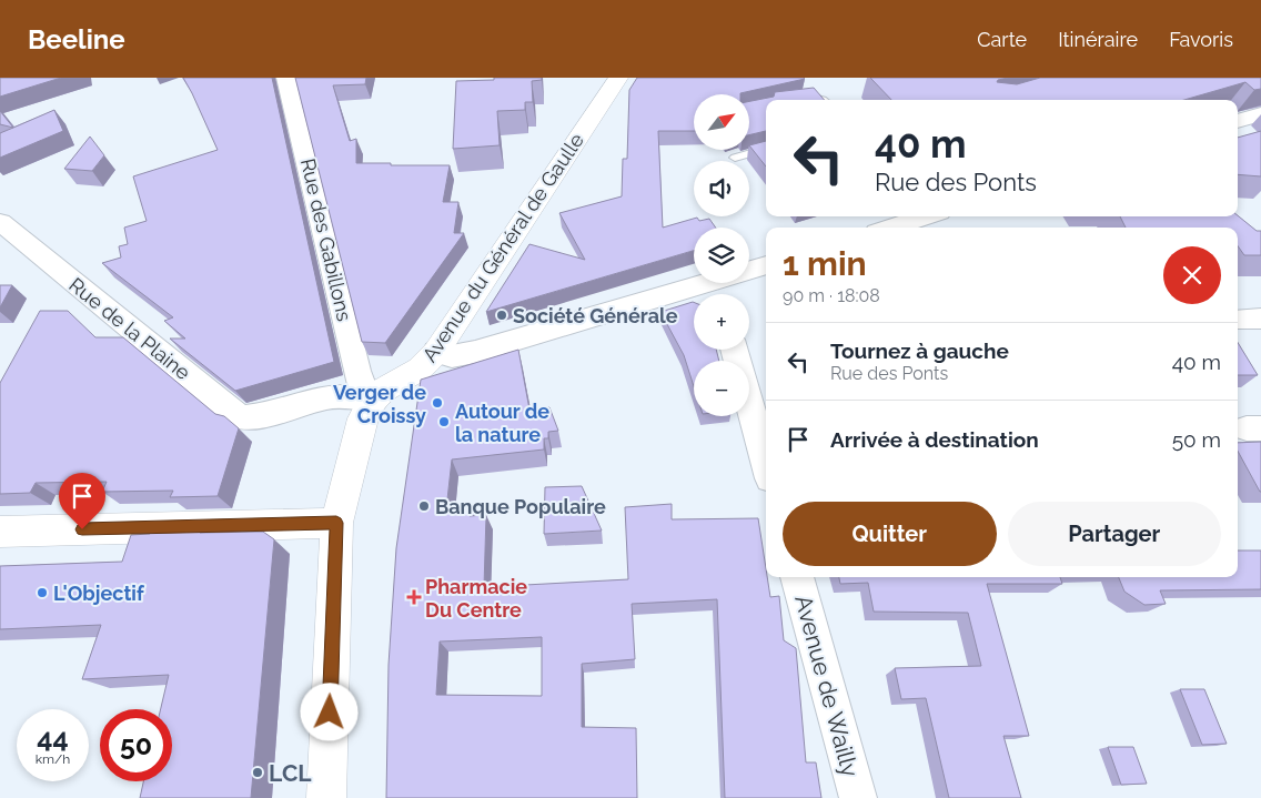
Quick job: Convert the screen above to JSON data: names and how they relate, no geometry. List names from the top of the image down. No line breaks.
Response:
{"streets":{"main road":["Avenue du Général de Gaulle"],"street":["Rue des Gabillons","Rue de la Plaine","Avenue de Wailly"]},"crossings":[["Rue des Gabillons","Avenue du Général de Gaulle"],["Rue des Gabillons","Rue de la Plaine"],["Avenue du Général de Gaulle","Rue de la Plaine"]],"places":{"other":["Société Générale","Verger de Croissy","Autour de la nature","Banque Populaire","L'Objectif","LCL"],"health":["Pharmacie Du Centre"]},"north":"top right","page":{"header":"Beeline","nav":["Carte","Itinéraire","Favoris"],"map_buttons":["+","−"],"turn":["40 m","Rue des Ponts"],"heading":["1 min","90 m · 18:08"],"list":[{"name":"Tournez à gauche","note":"Rue des Ponts","value":"40 m"},{"name":"Arrivée à destination","value":"50 m"}],"buttons":["Quitter","Partager"],"speed":"44 km/h","limit":"50"}}
